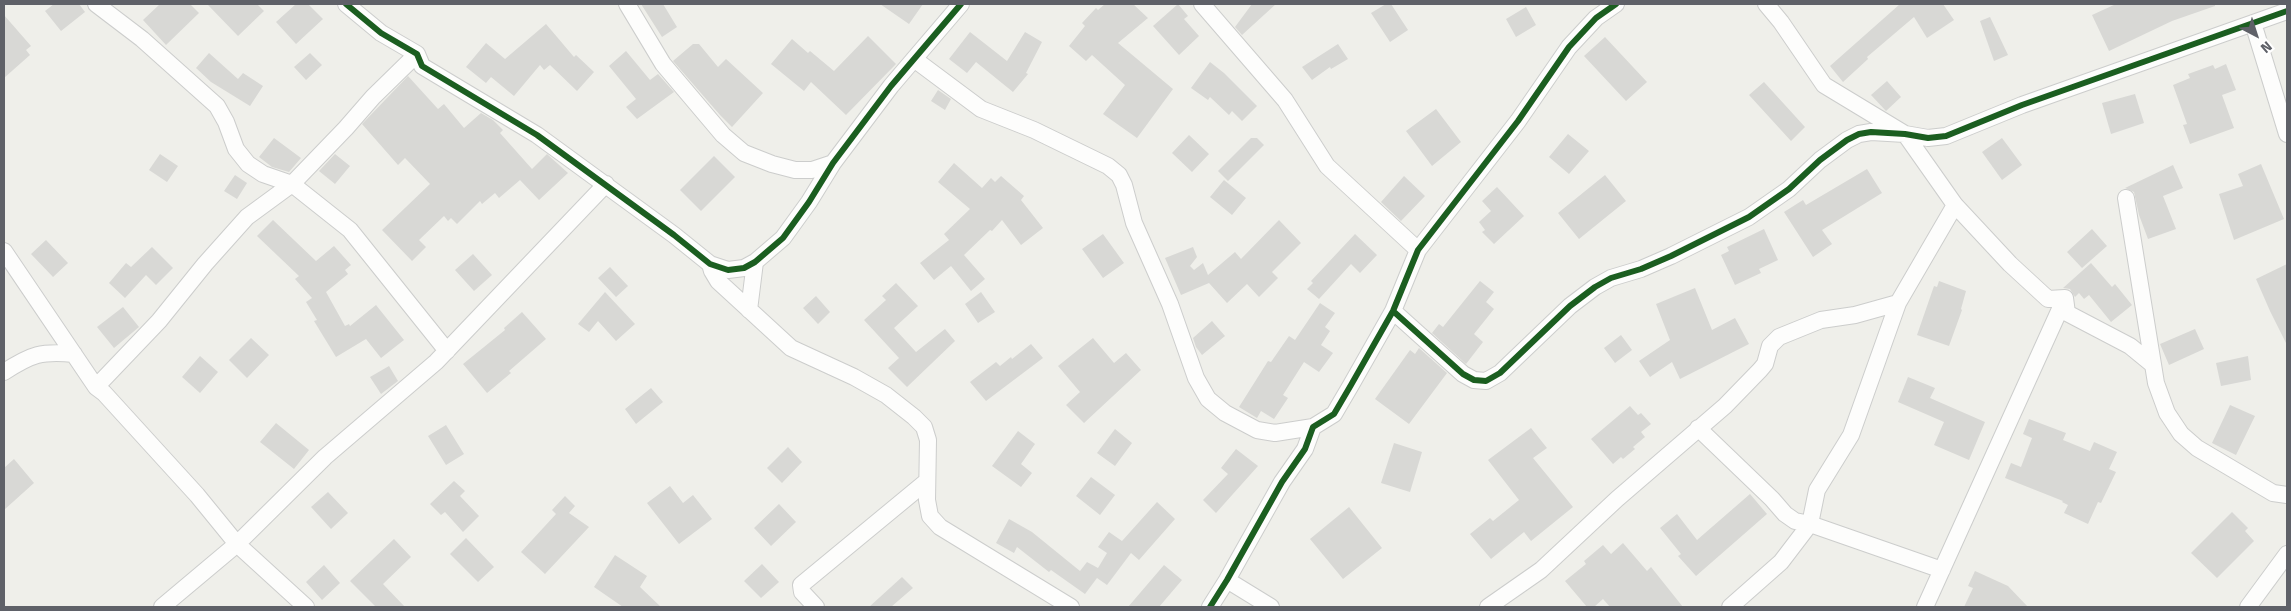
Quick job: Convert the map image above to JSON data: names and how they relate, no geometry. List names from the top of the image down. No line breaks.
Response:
{"north":"bottom right"}
